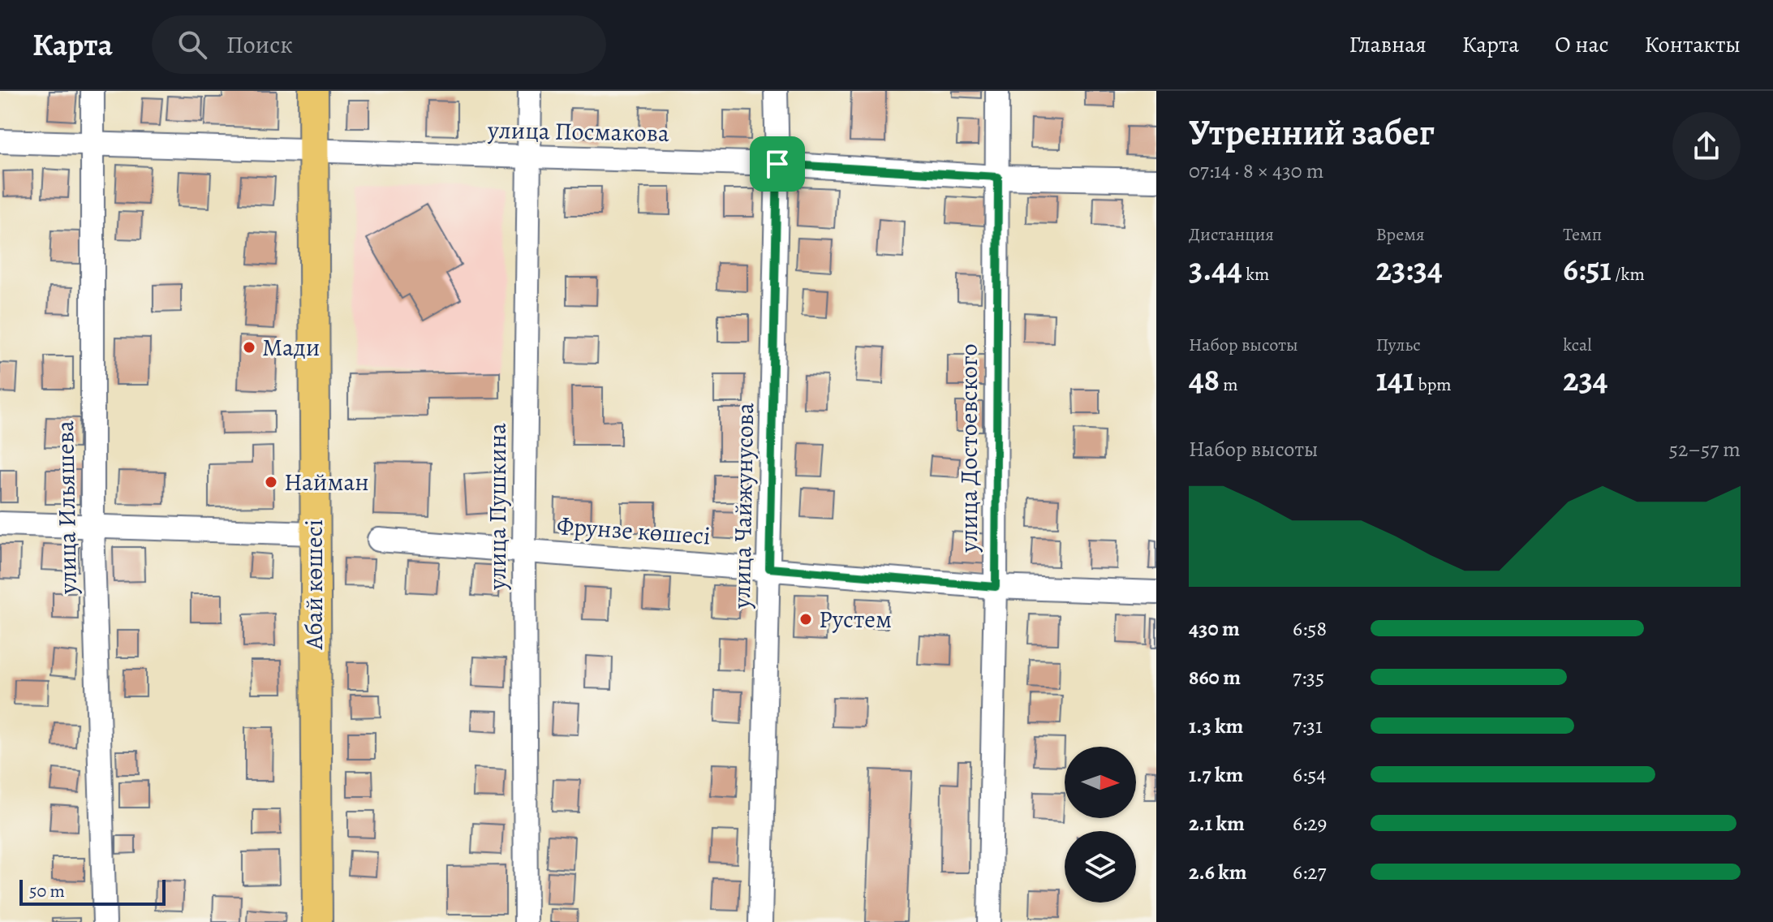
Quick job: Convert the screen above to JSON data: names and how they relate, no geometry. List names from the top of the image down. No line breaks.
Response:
{"streets":{"main road":["Абай көшесі"],"street":["улица Посмакова","улица Достоевского","улица Чайжунусова","улица Пушкина","улица Ильяшева","Фрунзе көшесі"]},"crossings":[["улица Посмакова","улица Достоевского"],["улица Посмакова","улица Чайжунусова"],["улица Посмакова","улица Пушкина"],["улица Посмакова","улица Ильяшева"],["улица Посмакова","Абай көшесі"],["улица Достоевского","Фрунзе көшесі"],["улица Чайжунусова","Фрунзе көшесі"],["улица Пушкина","Фрунзе көшесі"]],"places":["Мади","Найман","Рустем"],"scale_bar":"50 m","north":"right","page":{"header":"Карта","search":"Поиск","nav":["Главная","Карта","О нас","Контакты"],"heading":["Утренний забег","07:14 · 8 × 430 m"],"stats":[["Дистанция","3.44 km"],["Время","23:34"],["Темп","6:51 /km"],["Набор высоты","48 m"],["Пульс","141 bpm"],["kcal","234"]],"chart":["Набор высоты","52–57 m"],"list":[{"name":"430 m","note":"6:58"},{"name":"860 m","note":"7:35"},{"name":"1.3 km","note":"7:31"},{"name":"1.7 km","note":"6:54"},{"name":"2.1 km","note":"6:29"},{"name":"2.6 km","note":"6:27"}],"scale":"50 m"}}
